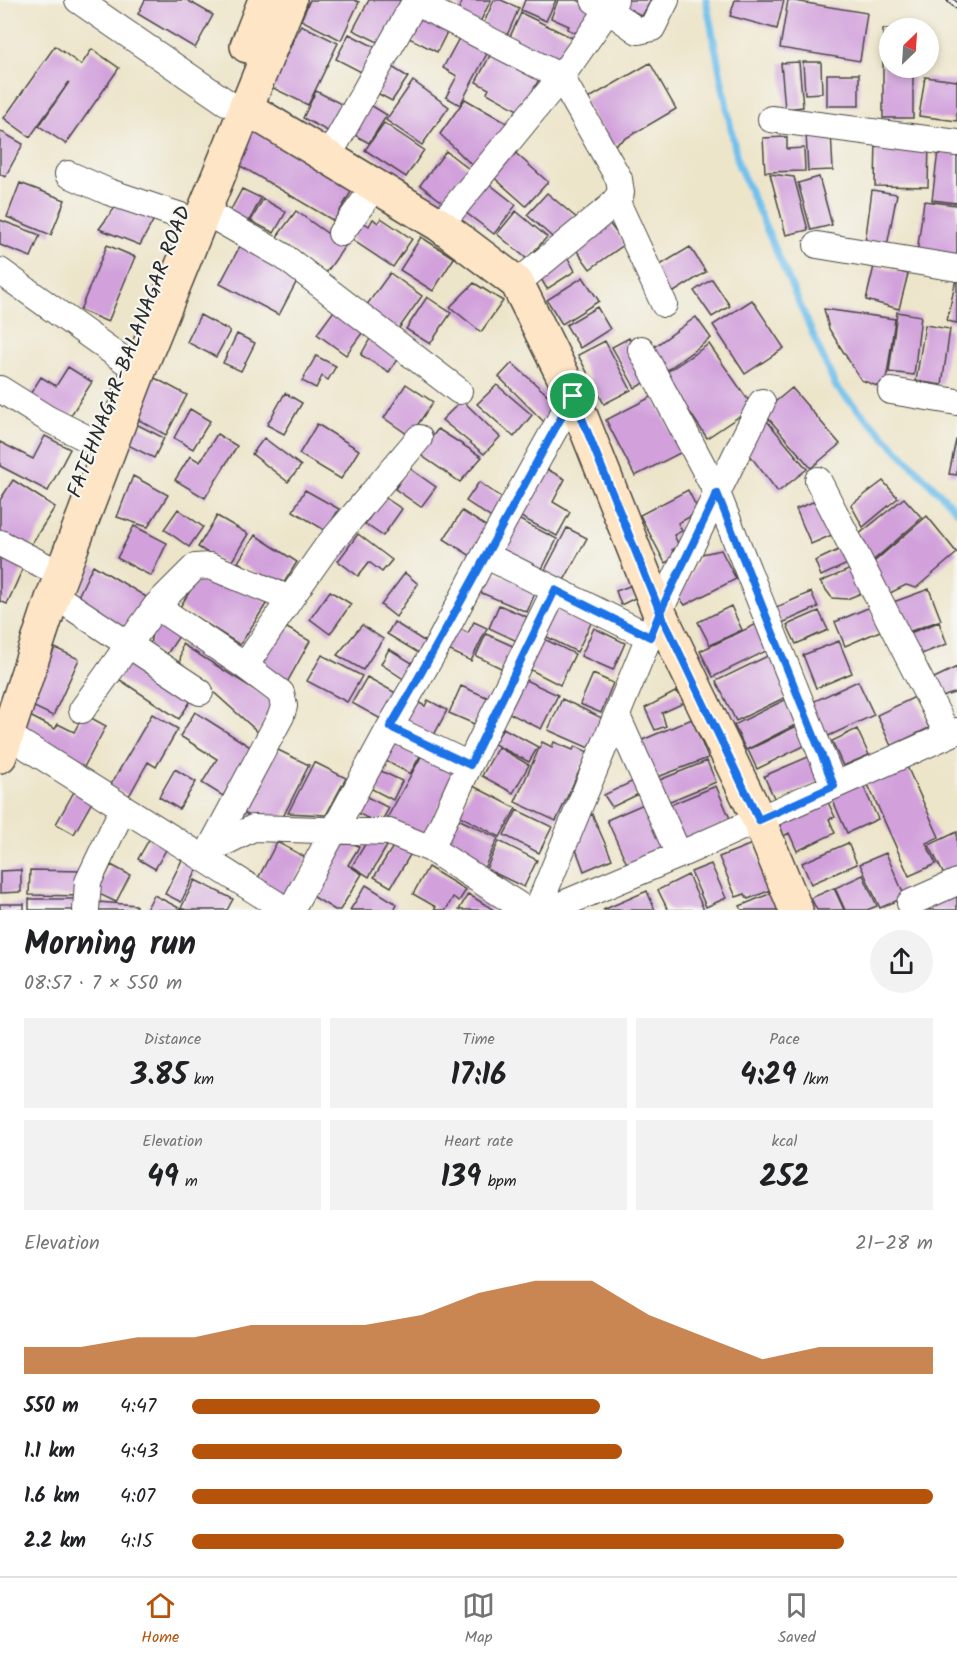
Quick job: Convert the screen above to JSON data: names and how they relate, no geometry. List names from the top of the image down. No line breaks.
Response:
{"streets":{"main road":["FATEHNAGAR-BALANAGAR ROAD"]},"north":"top right","page":{"heading":["Morning run","08:57 · 7 × 550 m"],"stats":[["Distance","3.85 km"],["Time","17:16"],["Pace","4:29 /km"],["Elevation","49 m"],["Heart rate","139 bpm"],["kcal","252"]],"chart":["Elevation","21–28 m"],"list":[{"name":"550 m","note":"4:47"},{"name":"1.1 km","note":"4:43"},{"name":"1.6 km","note":"4:07"},{"name":"2.2 km","note":"4:15"}],"tabs":["Home","Map","Saved"]}}
